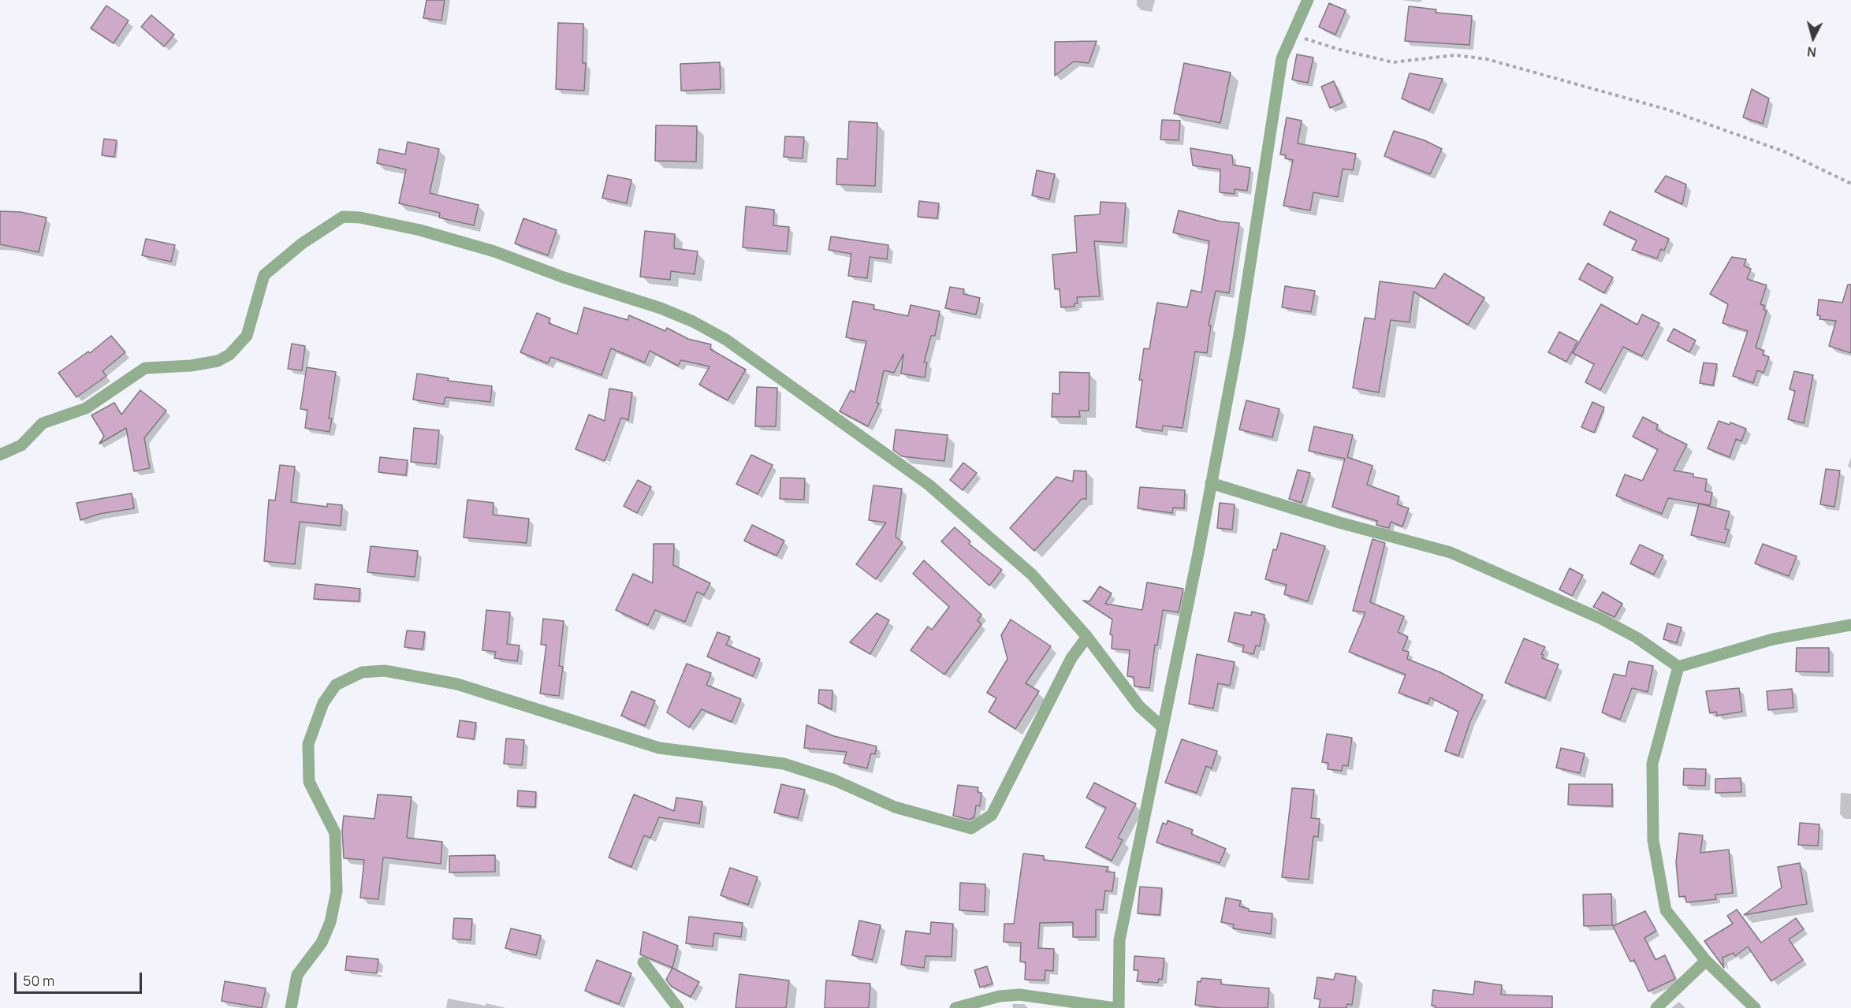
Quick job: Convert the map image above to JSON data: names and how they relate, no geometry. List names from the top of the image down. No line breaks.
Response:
{"scale_bar":"50 m","north":"bottom"}
